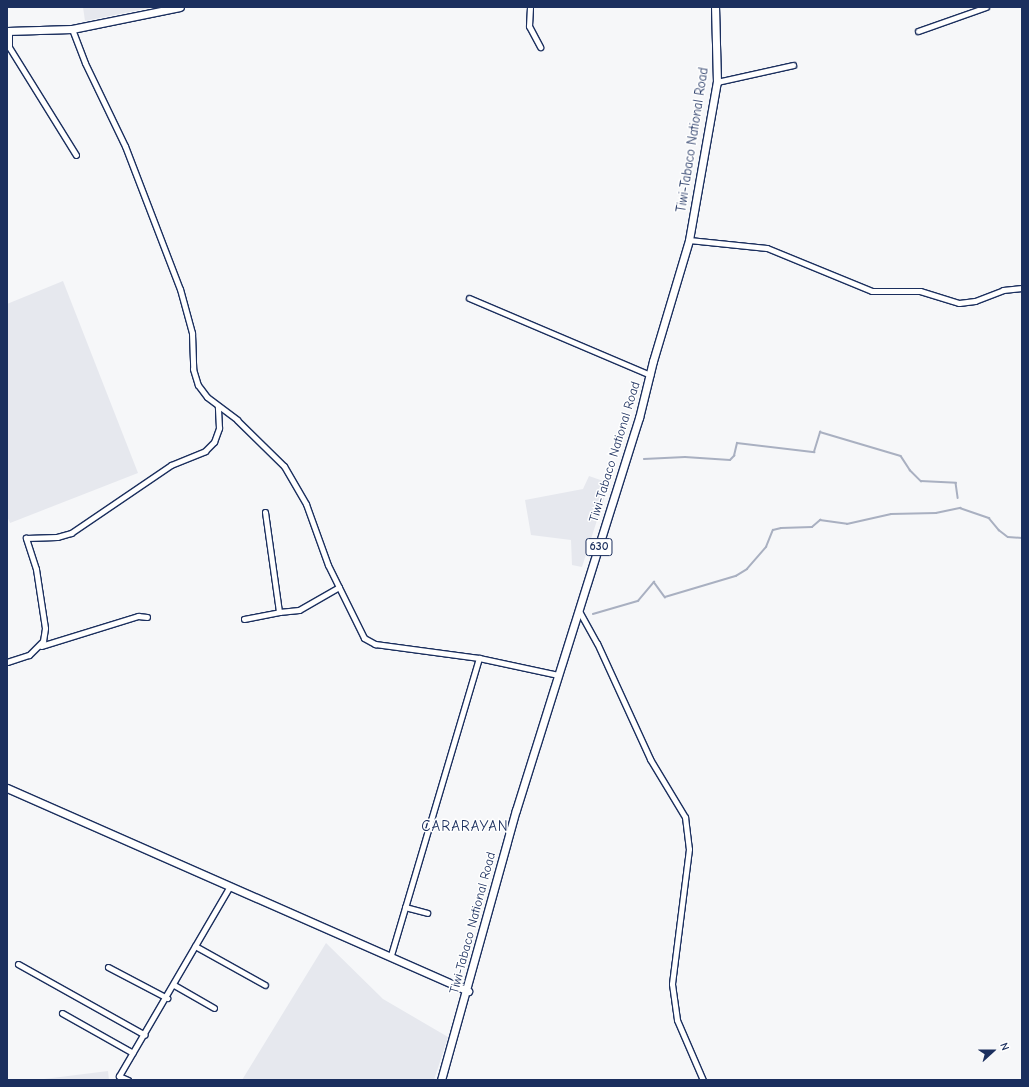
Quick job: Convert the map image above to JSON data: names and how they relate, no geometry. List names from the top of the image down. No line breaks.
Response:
{"streets":{"main road":["Tiwi-Tabaco National Road","630"]},"districts":["CARARAYAN"],"north":"right"}
